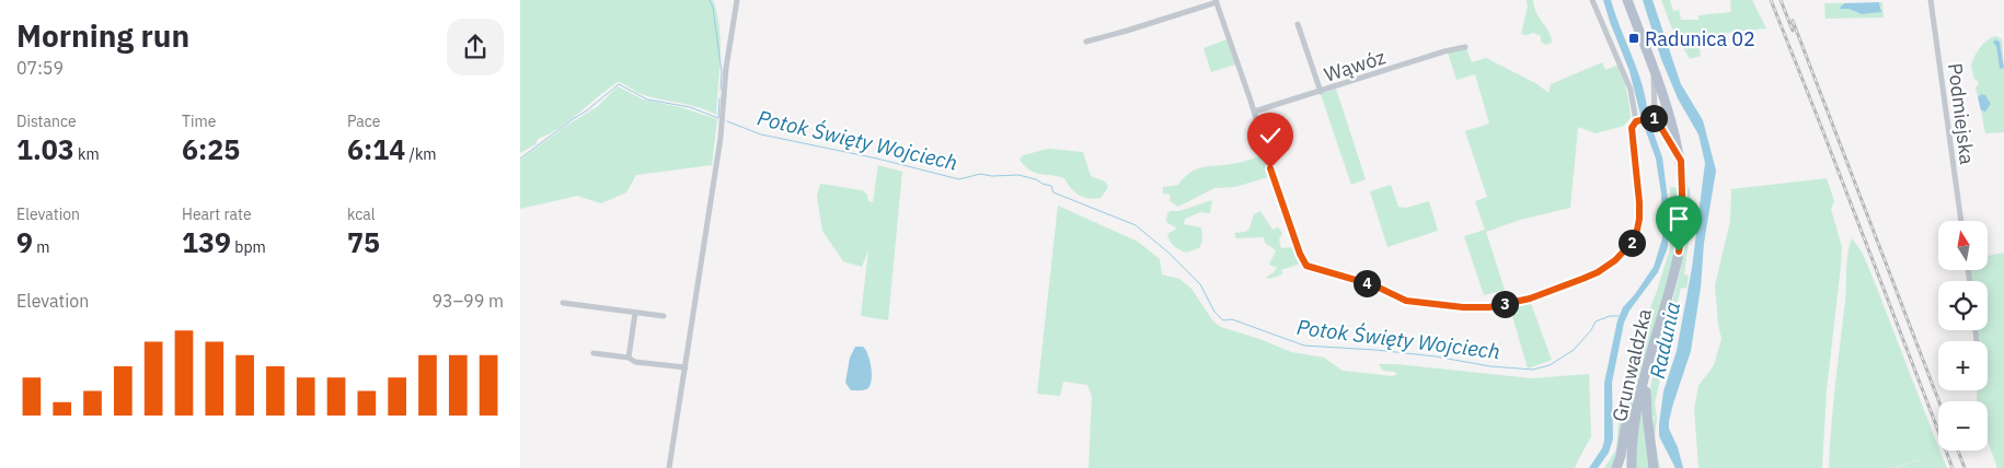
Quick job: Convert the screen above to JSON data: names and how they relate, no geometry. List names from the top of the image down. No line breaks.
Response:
{"streets":{"main road":["Grunwaldzka"],"street":["Wąwóz","Podmiejska"]},"water":["Potok Święty Wojciech","Radunia"],"places":{"transit":["Radunica 02"]},"north":"top","page":{"heading":["Morning run","07:59"],"stats":[["Distance","1.03 km"],["Time","6:25"],["Pace","6:14 /km"],["Elevation","9 m"],["Heart rate","139 bpm"],["kcal","75"]],"pins":["1","2","4","3"],"map_buttons":["+","−"],"chart":["Elevation","93–99 m"]}}
